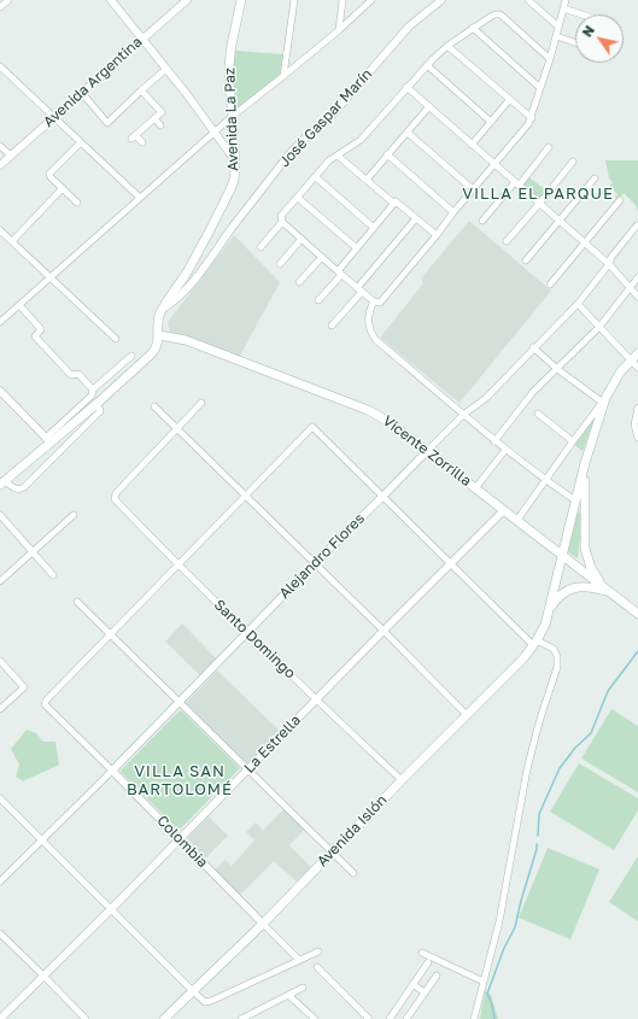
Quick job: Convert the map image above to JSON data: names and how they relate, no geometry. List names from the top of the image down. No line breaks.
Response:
{"streets":{"main road":["Avenida La Paz","Vicente Zorrilla","Avenida Islón"],"street":["Avenida Argentina","José Gaspar Marín","Alejandro Flores","Santo Domingo","La Estrella","Colombia"]},"crossings":[["José Gaspar Marín","Avenida La Paz"],["Avenida La Paz","Vicente Zorrilla"],["Vicente Zorrilla","Alejandro Flores"],["Vicente Zorrilla","La Estrella"],["Vicente Zorrilla","Avenida Islón"],["Alejandro Flores","Santo Domingo"],["Alejandro Flores","Colombia"],["Santo Domingo","La Estrella"],["Santo Domingo","Avenida Islón"],["La Estrella","Colombia"],["Avenida Islón","Colombia"]],"districts":["VILLA EL PARQUE","VILLA SAN BARTOLOMÉ"],"north":"top left"}
